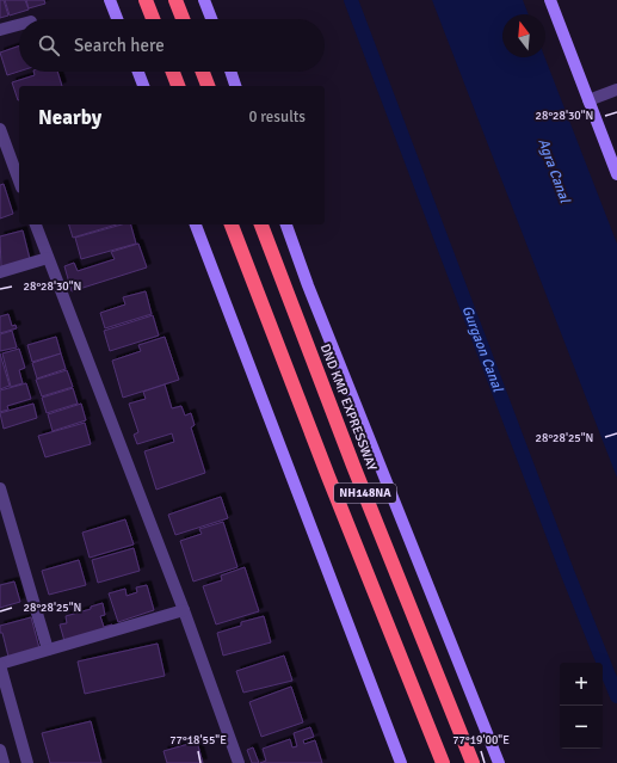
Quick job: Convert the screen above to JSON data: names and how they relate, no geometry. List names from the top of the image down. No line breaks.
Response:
{"streets":{"highway":["DND KMP EXPRESSWAY","NH148NA"]},"water":["Agra Canal","Gurgaon Canal"],"north":"top","page":{"search":"Search here","heading":["Nearby","0 results"],"map_buttons":["+","−"]},"coordinates":["28°28'30\"N","28°28'25\"N","77°18'55\"E","77°19'00\"E"]}
